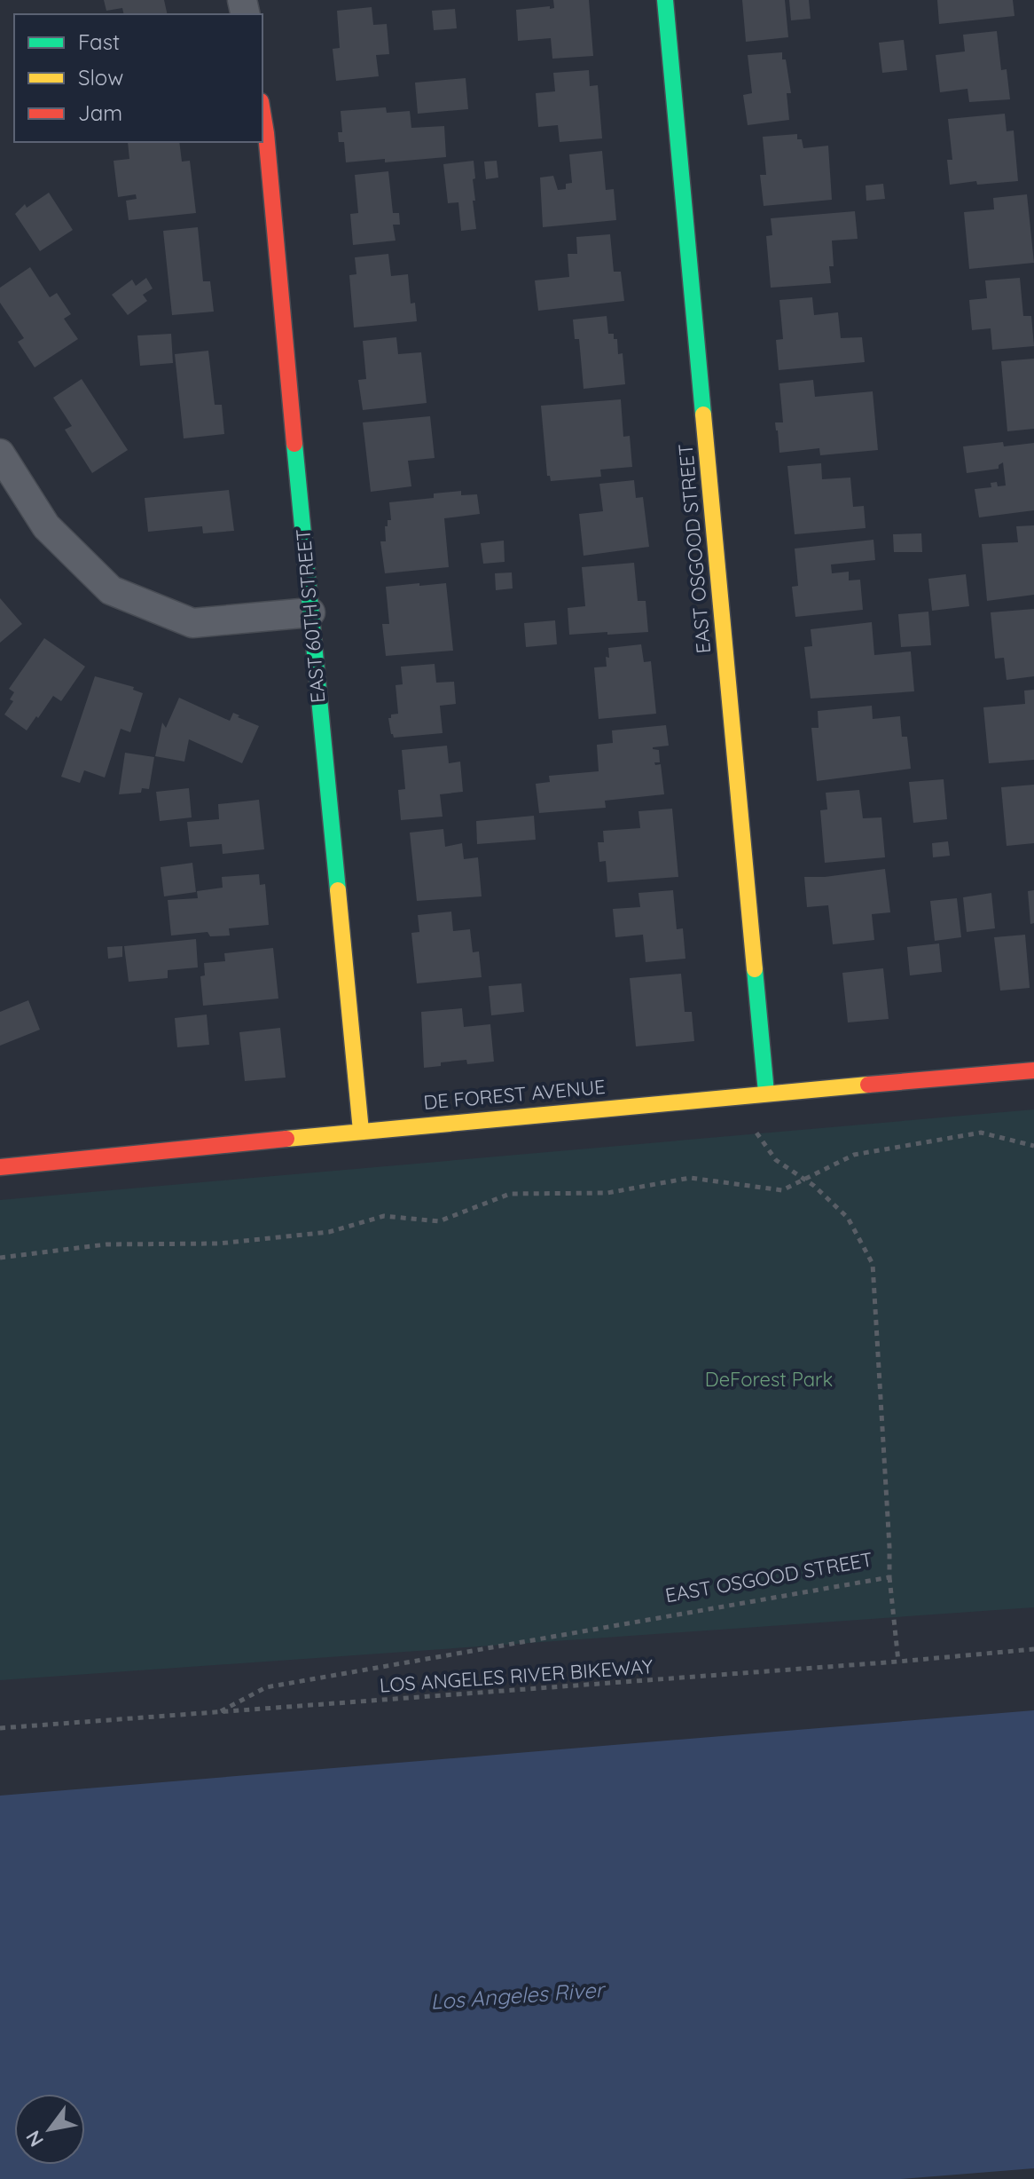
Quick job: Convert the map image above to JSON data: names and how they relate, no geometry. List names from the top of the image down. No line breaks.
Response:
{"streets":{"street":["EAST OSGOOD STREET","EAST 60TH STREET","DE FOREST AVENUE"],"path":["LOS ANGELES RIVER BIKEWAY"]},"crossings":[["EAST OSGOOD STREET","DE FOREST AVENUE"],["EAST OSGOOD STREET","LOS ANGELES RIVER BIKEWAY"],["EAST 60TH STREET","DE FOREST AVENUE"]],"water":["Los Angeles River"],"parks":["DeForest Park"],"legend":["Fast","Slow","Jam"],"north":"bottom left"}
